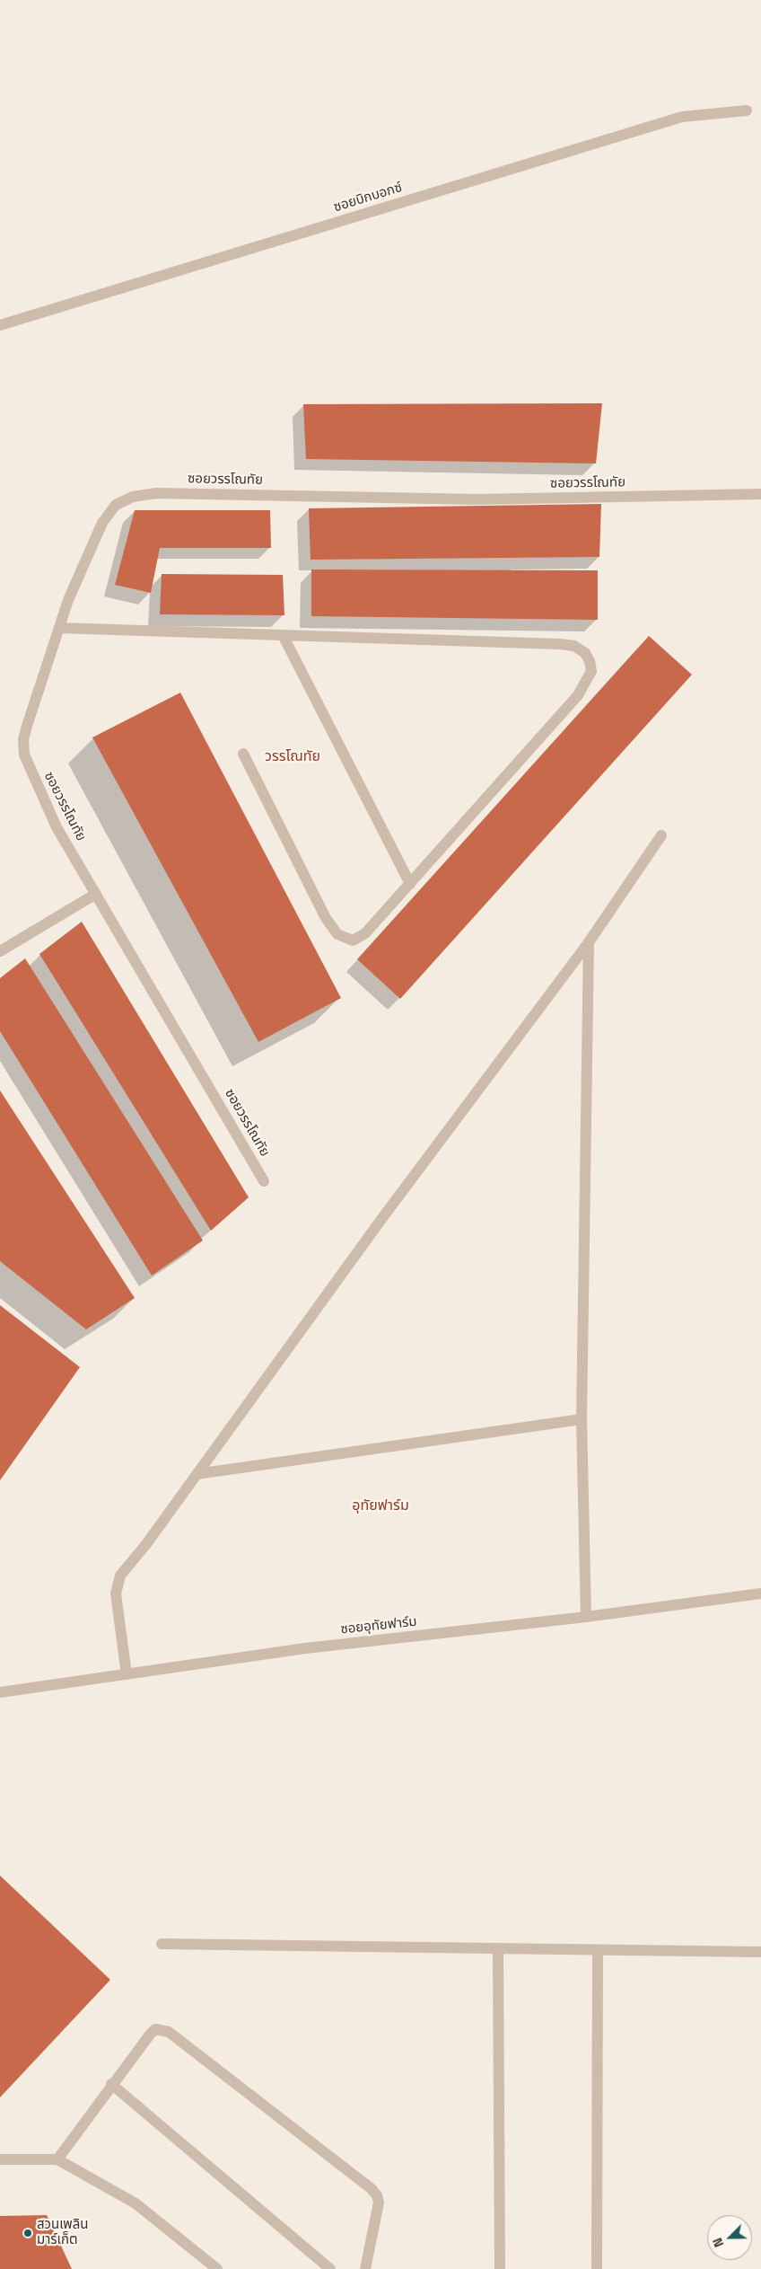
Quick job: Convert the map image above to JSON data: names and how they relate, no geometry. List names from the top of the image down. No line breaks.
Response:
{"streets":{"street":["ซอยบิกบอกซ์","ซอยวรรโณทัย","ซอยอุทัยฟาร์ม"]},"districts":["วรรโณทัย","อุทัยฟาร์ม"],"places":["สวนเพลิน มาร์เก็ต"],"north":"bottom left"}
